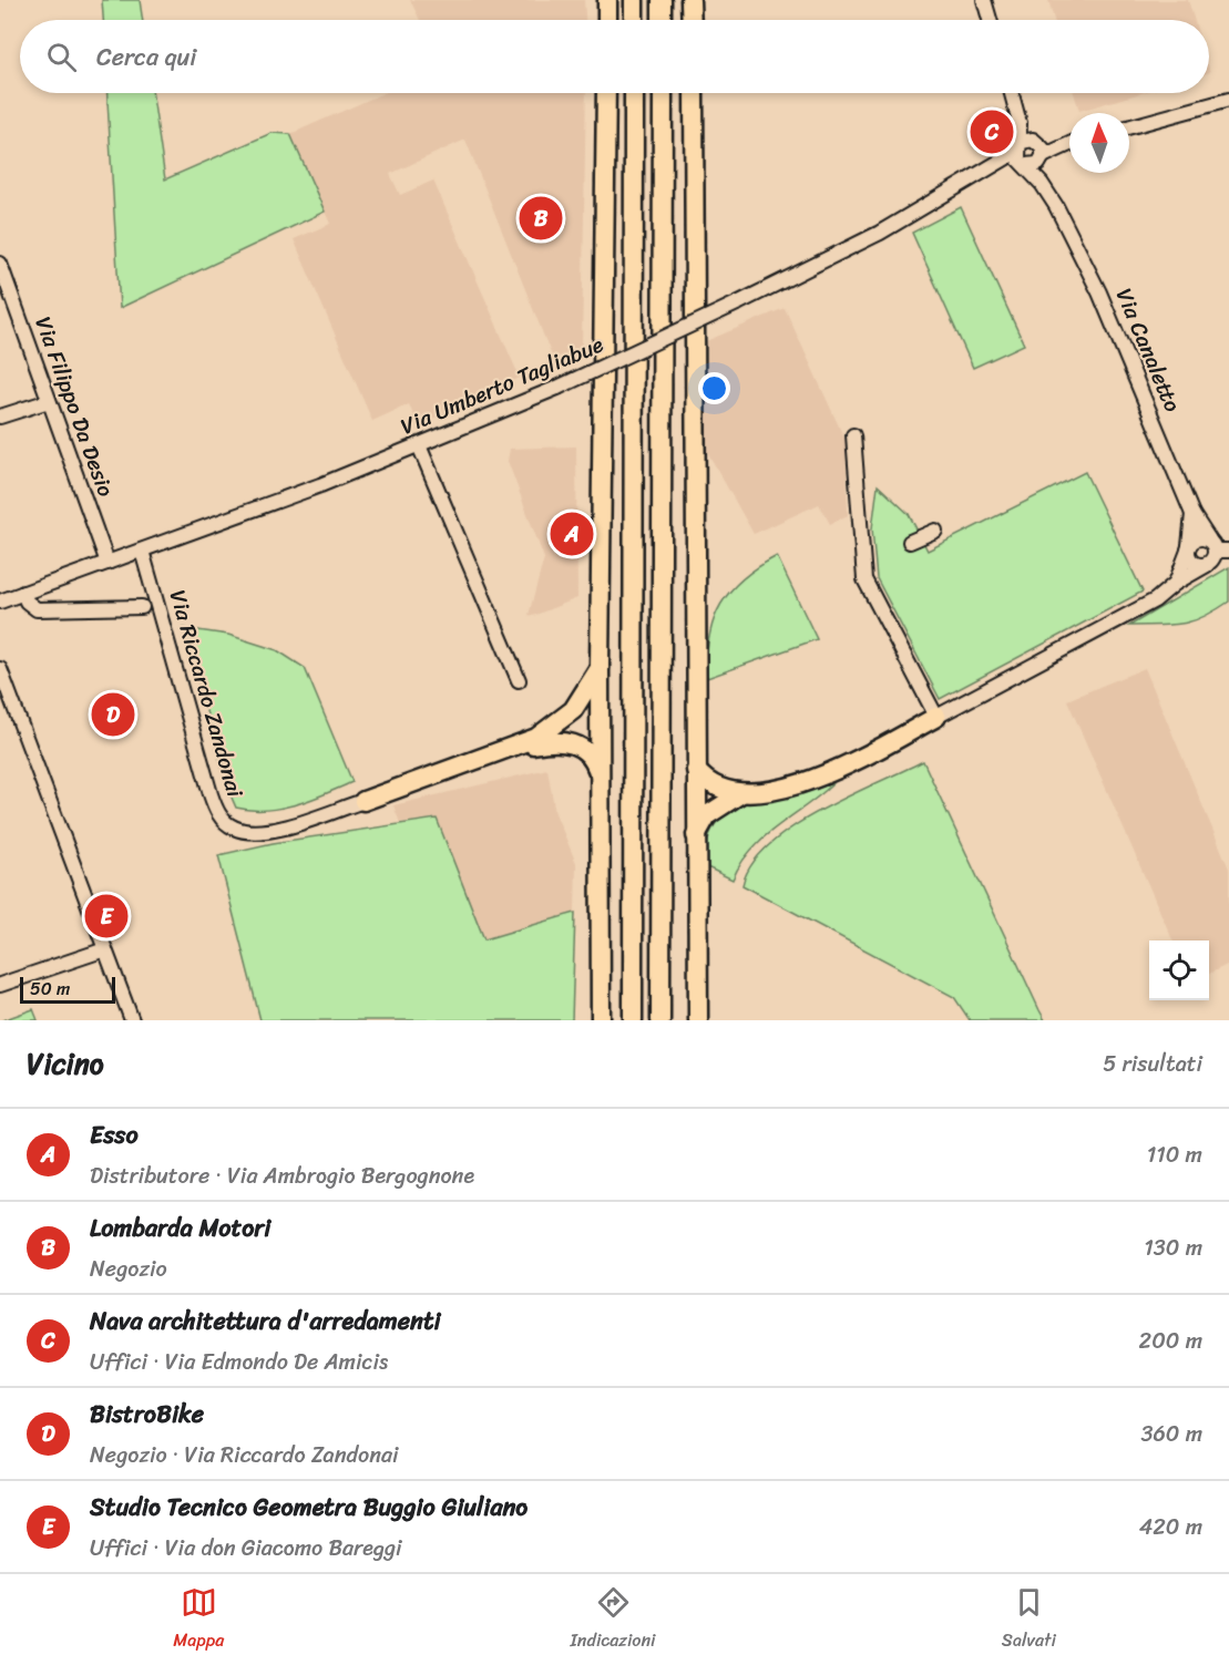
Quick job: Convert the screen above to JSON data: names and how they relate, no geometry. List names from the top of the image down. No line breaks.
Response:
{"streets":{"street":["Via Canaletto","Via Umberto Tagliabue","Via Filippo Da Desio","Via Riccardo Zandonai"]},"crossings":[["Via Canaletto","Via Umberto Tagliabue"],["Via Umberto Tagliabue","Via Filippo Da Desio"],["Via Umberto Tagliabue","Via Riccardo Zandonai"]],"scale_bar":"50 m","north":"top","page":{"search":"Cerca qui","pins":["C","B","A","D","E"],"scale":"50 m","heading":["Vicino","5 risultati"],"list":[{"mark":"A","name":"Esso","note":"Distributore · Via Ambrogio Bergognone","value":"110 m"},{"mark":"B","name":"Lombarda Motori","note":"Negozio","value":"130 m"},{"mark":"C","name":"Nava architettura d'arredamenti","note":"Uffici · Via Edmondo De Amicis","value":"200 m"},{"mark":"D","name":"BistroBike","note":"Negozio · Via Riccardo Zandonai","value":"360 m"},{"mark":"E","name":"Studio Tecnico Geometra Buggio Giuliano","note":"Uffici · Via don Giacomo Bareggi","value":"420 m"}],"nav":["Mappa","Indicazioni","Salvati"]}}
